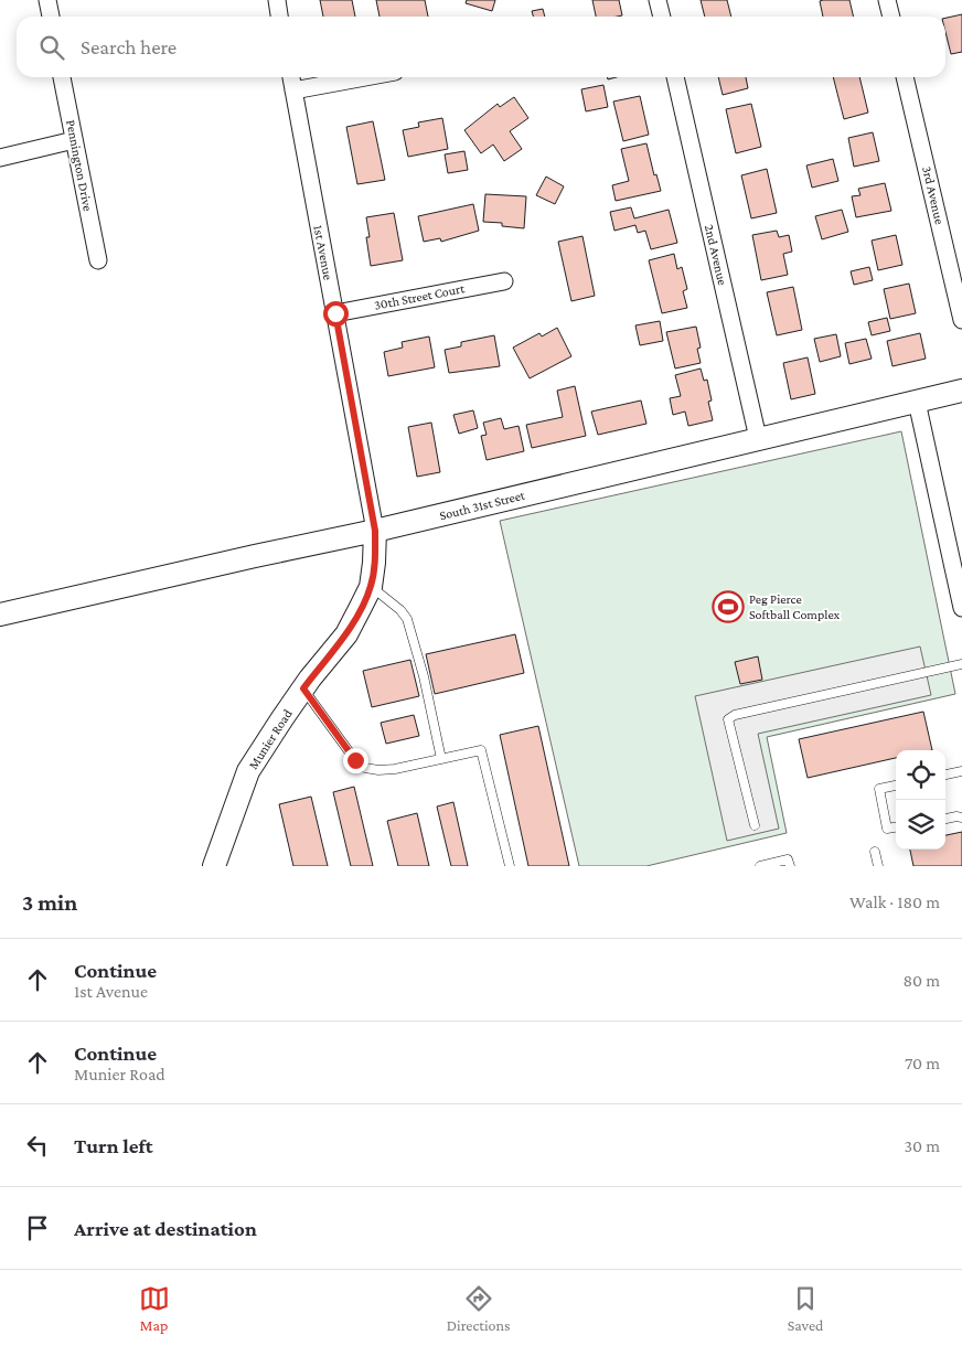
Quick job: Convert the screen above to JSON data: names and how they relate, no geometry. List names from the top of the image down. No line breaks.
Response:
{"streets":{"street":["Pennington Drive","3rd Avenue","1st Avenue","2nd Avenue","30th Street Court","South 31st Street","Munier Road"]},"crossings":[["1st Avenue","30th Street Court"],["1st Avenue","South 31st Street"],["1st Avenue","Munier Road"],["2nd Avenue","South 31st Street"],["South 31st Street","Munier Road"]],"places":{"sports":["Peg Pierce Softball Complex"]},"page":{"search":"Search here","heading":["3 min","Walk · 180 m"],"list":[["Continue","1st Avenue","80 m"],["Continue","Munier Road","70 m"],["Turn left","30 m"],"Arrive at destination"],"nav":["Map","Directions","Saved"]}}
